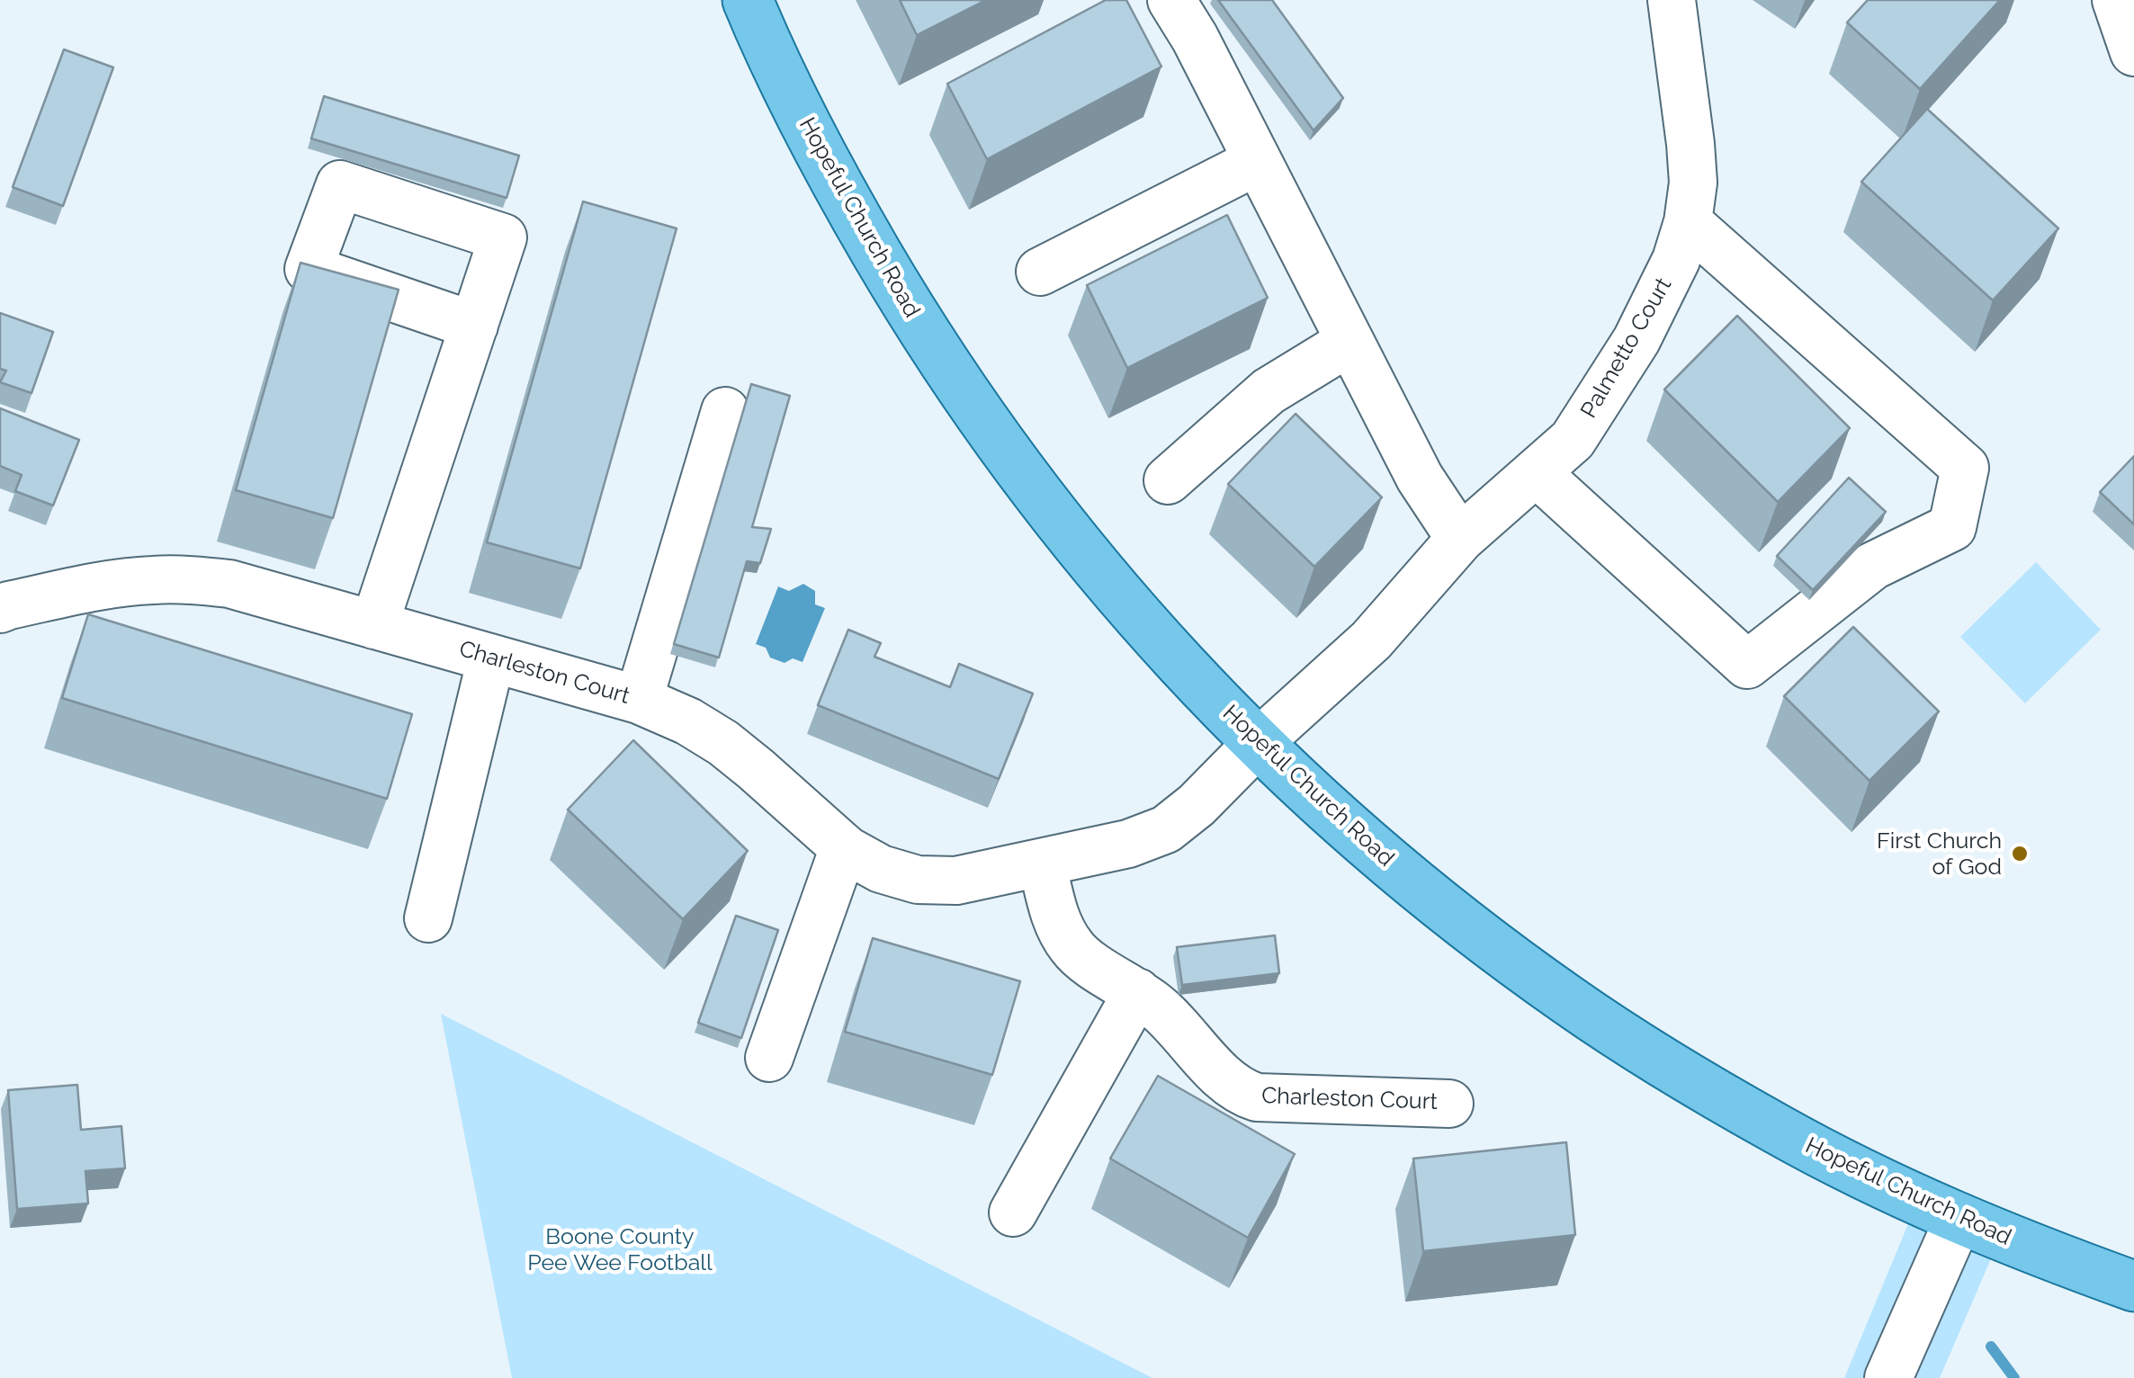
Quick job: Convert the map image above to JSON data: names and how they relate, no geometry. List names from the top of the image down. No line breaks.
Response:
{"streets":{"main road":["Hopeful Church Road"],"street":["Palmetto Court","Charleston Court"]},"crossings":[["Hopeful Church Road","Palmetto Court"],["Hopeful Church Road","Charleston Court"],["Palmetto Court","Charleston Court"]],"parks":["Boone County Pee Wee Football"],"places":["First Church of God"]}
